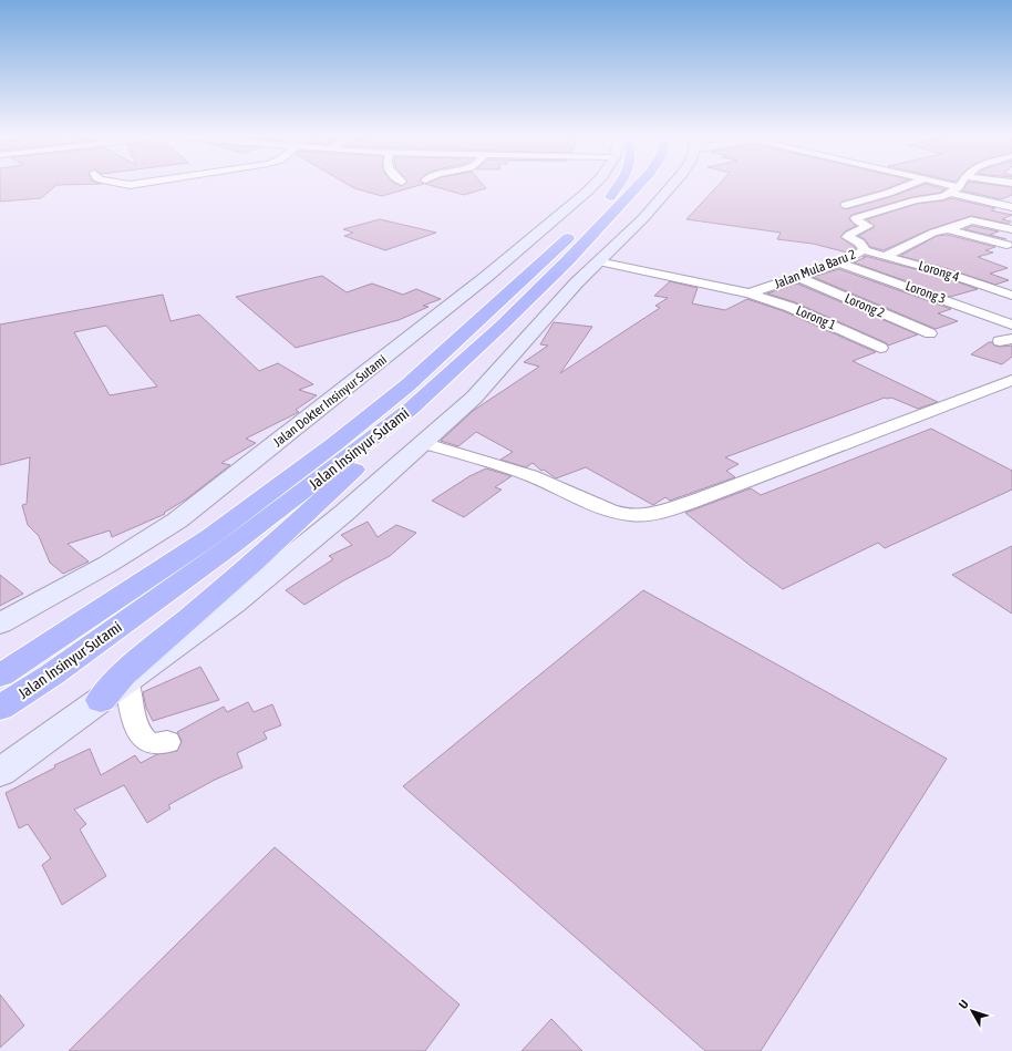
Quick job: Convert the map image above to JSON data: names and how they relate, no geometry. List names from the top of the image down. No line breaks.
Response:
{"streets":{"highway":["Jalan Insinyur Sutami"],"street":["Jalan Mula Baru 2","Lorong 4","Lorong 3","Lorong 2","Lorong 1","Jalan Dokter Insinyur Sutami"]},"crossings":[["Jalan Mula Baru 2","Lorong 4"],["Jalan Mula Baru 2","Lorong 3"],["Jalan Mula Baru 2","Lorong 2"],["Jalan Mula Baru 2","Lorong 1"]],"north":"top left"}
